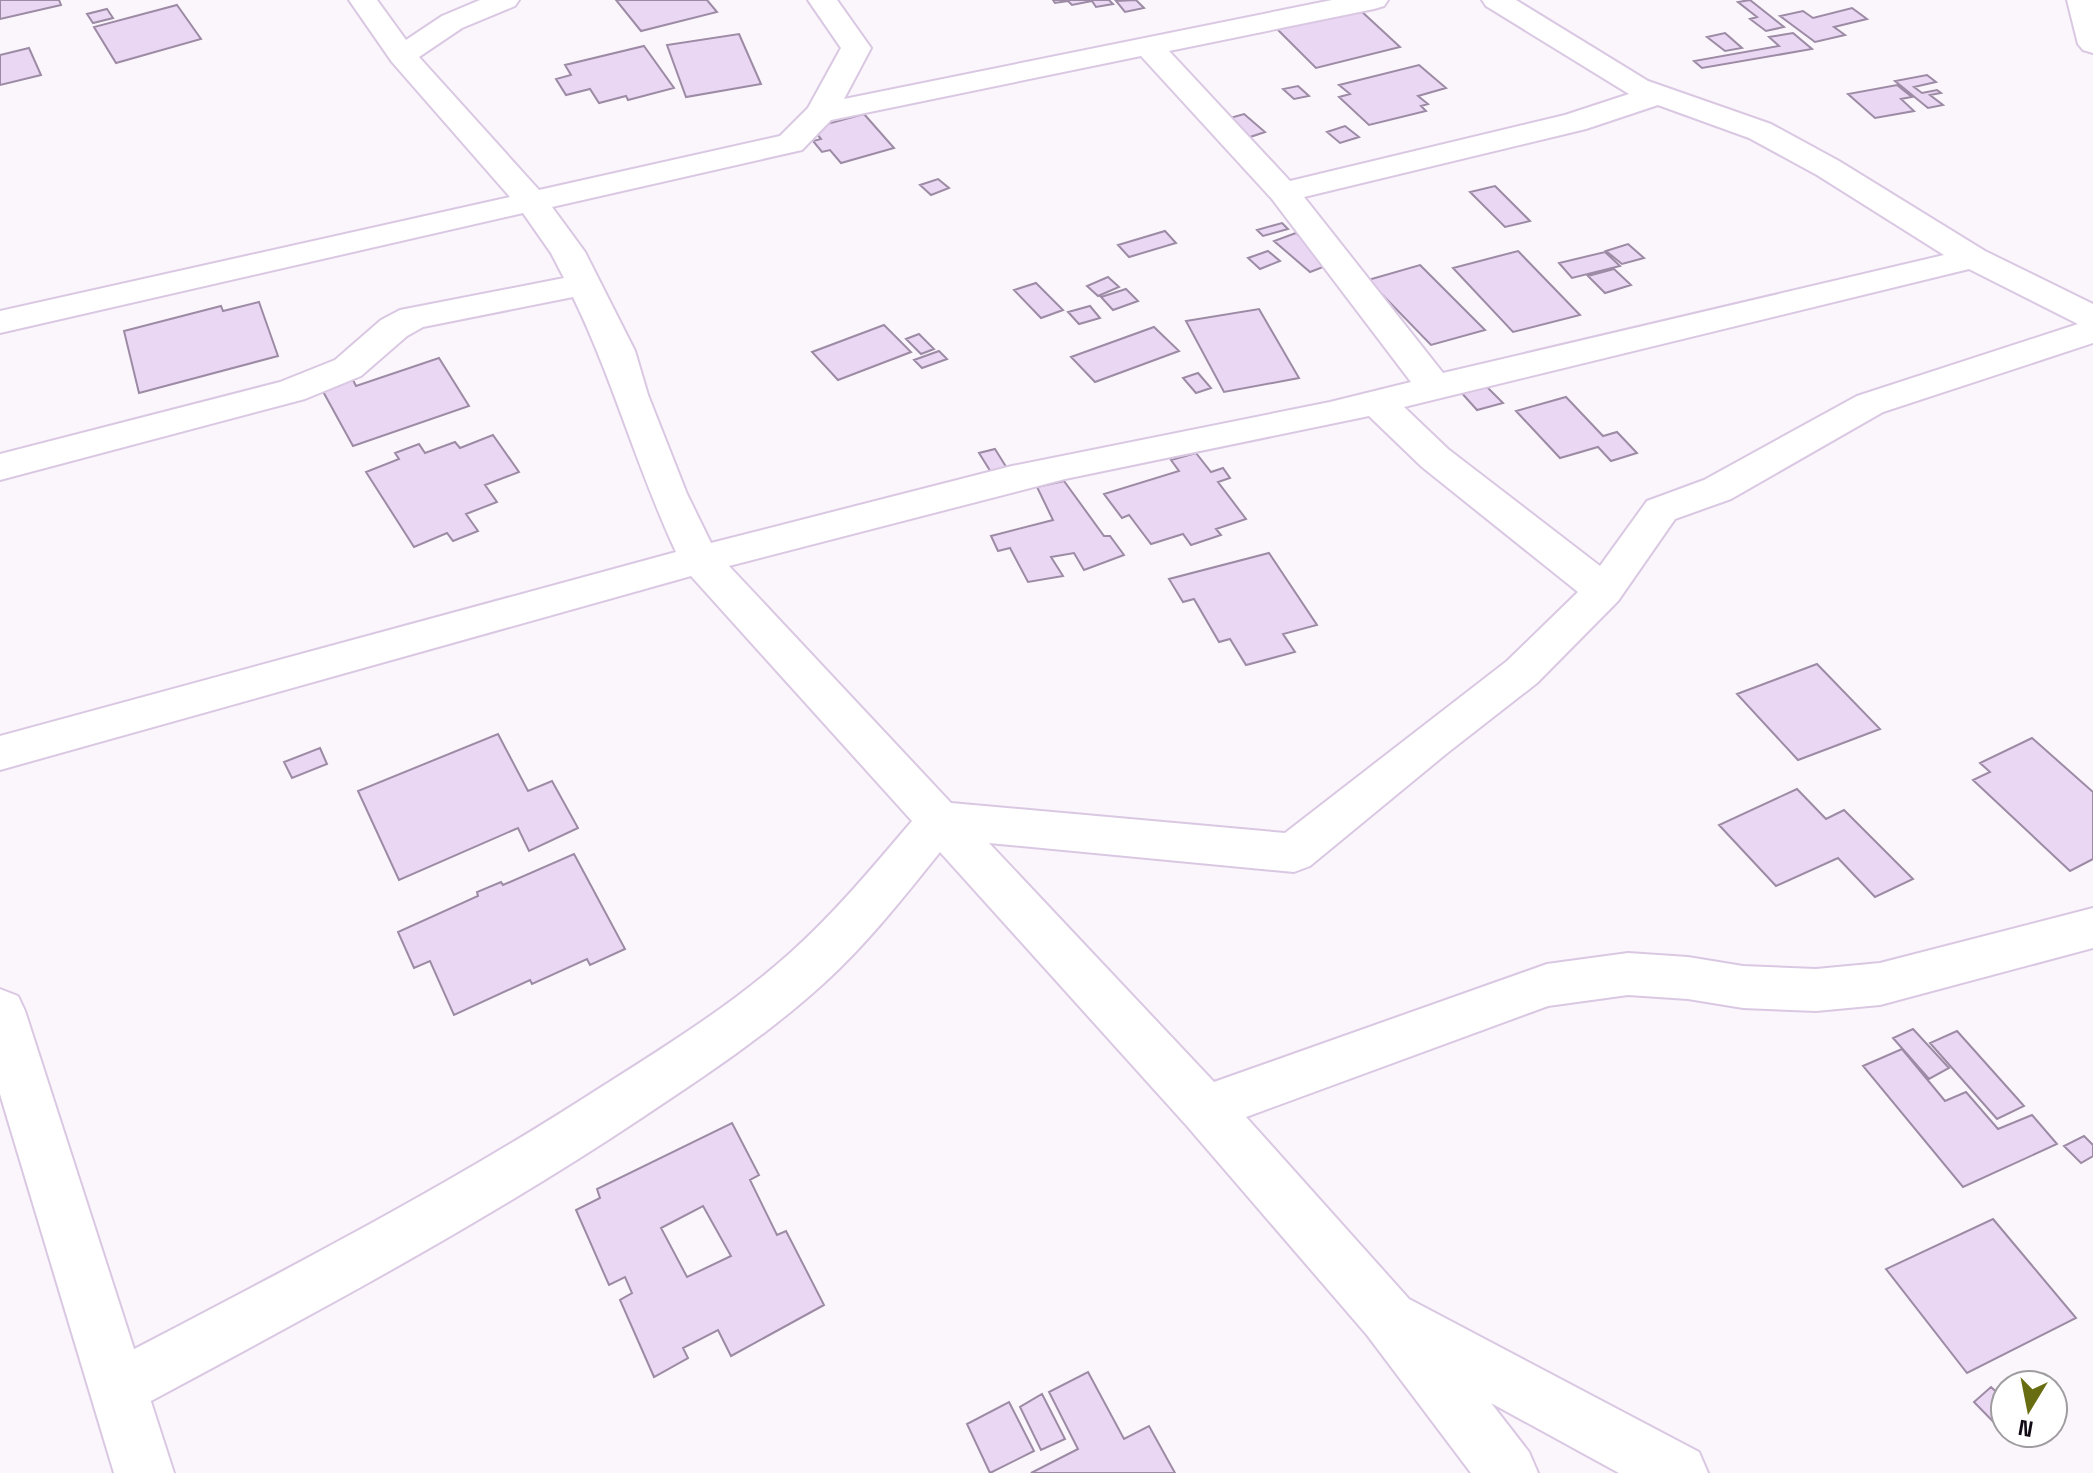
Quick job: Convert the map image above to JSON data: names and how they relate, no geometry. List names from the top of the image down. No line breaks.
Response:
{"north":"bottom"}
